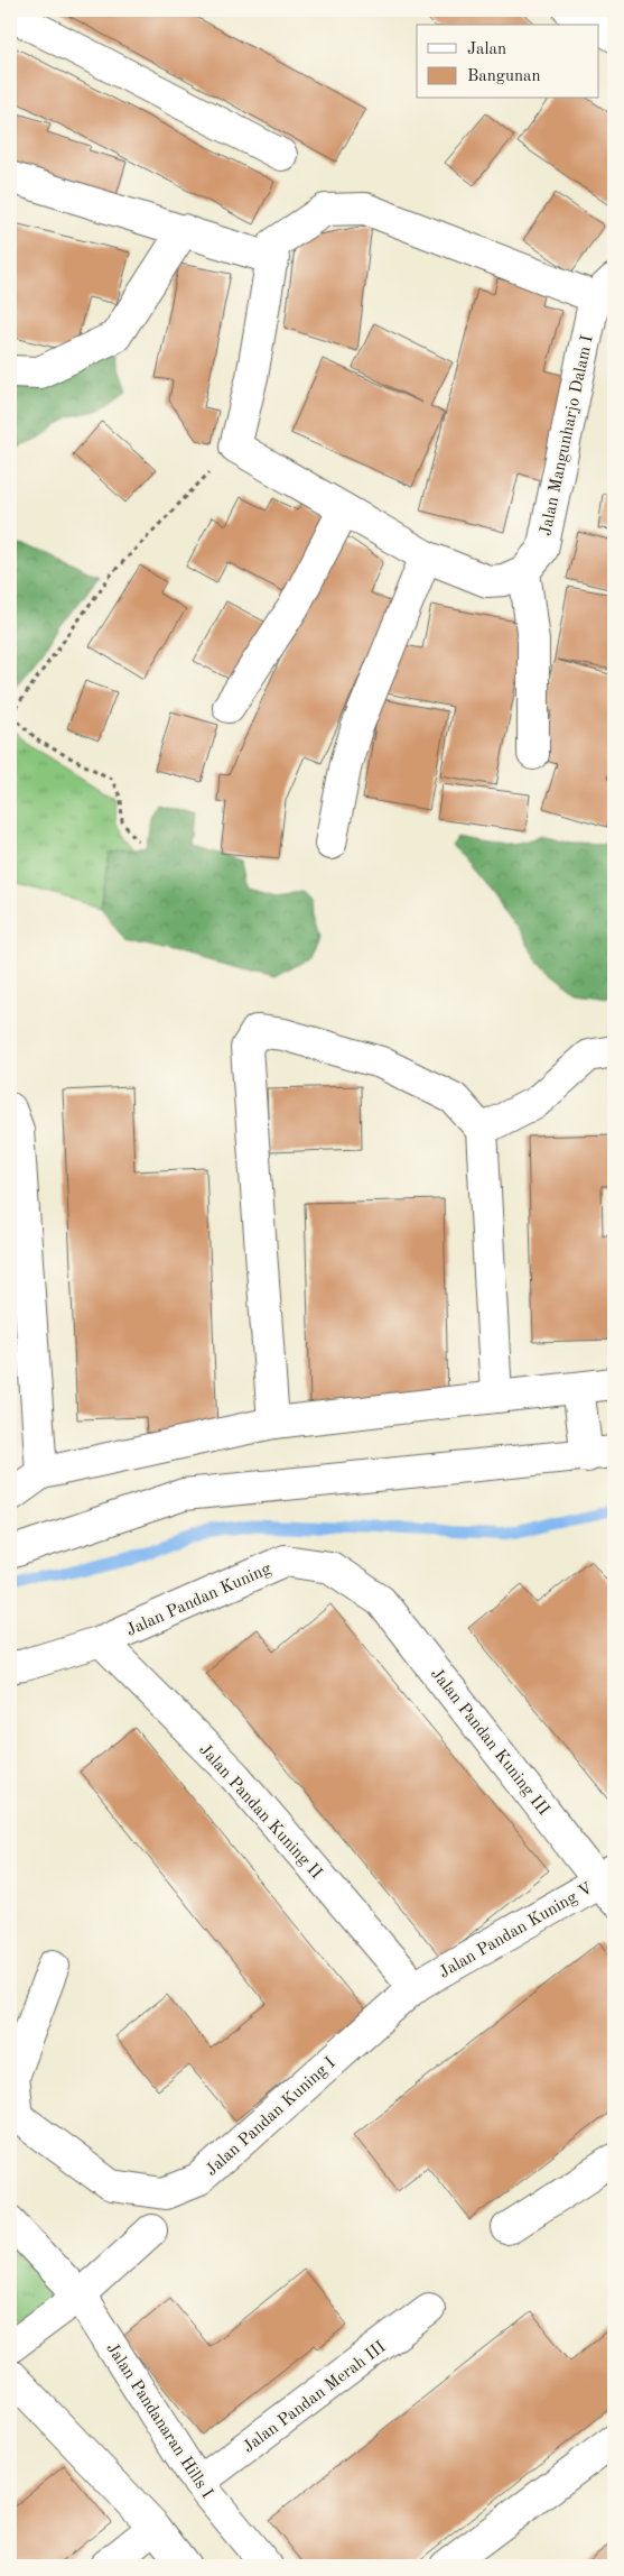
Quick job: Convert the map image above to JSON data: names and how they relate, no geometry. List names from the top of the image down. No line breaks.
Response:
{"streets":{"street":["Jalan Mangunharjo Dalam I","Jalan Pandan Kuning","Jalan Pandan Kuning III","Jalan Pandan Kuning II","Jalan Pandan Kuning V","Jalan Pandan Kuning I","Jalan Pandan Merah III","Jalan Pandanaran Hills I"]},"crossings":[["Jalan Pandan Kuning","Jalan Pandan Kuning III"],["Jalan Pandan Kuning","Jalan Pandan Kuning II"],["Jalan Pandan Kuning III","Jalan Pandan Kuning V"],["Jalan Pandan Kuning II","Jalan Pandan Kuning V"],["Jalan Pandan Kuning II","Jalan Pandan Kuning I"],["Jalan Pandan Kuning V","Jalan Pandan Kuning I"],["Jalan Pandan Merah III","Jalan Pandanaran Hills I"]],"legend":["Jalan","Bangunan"]}
